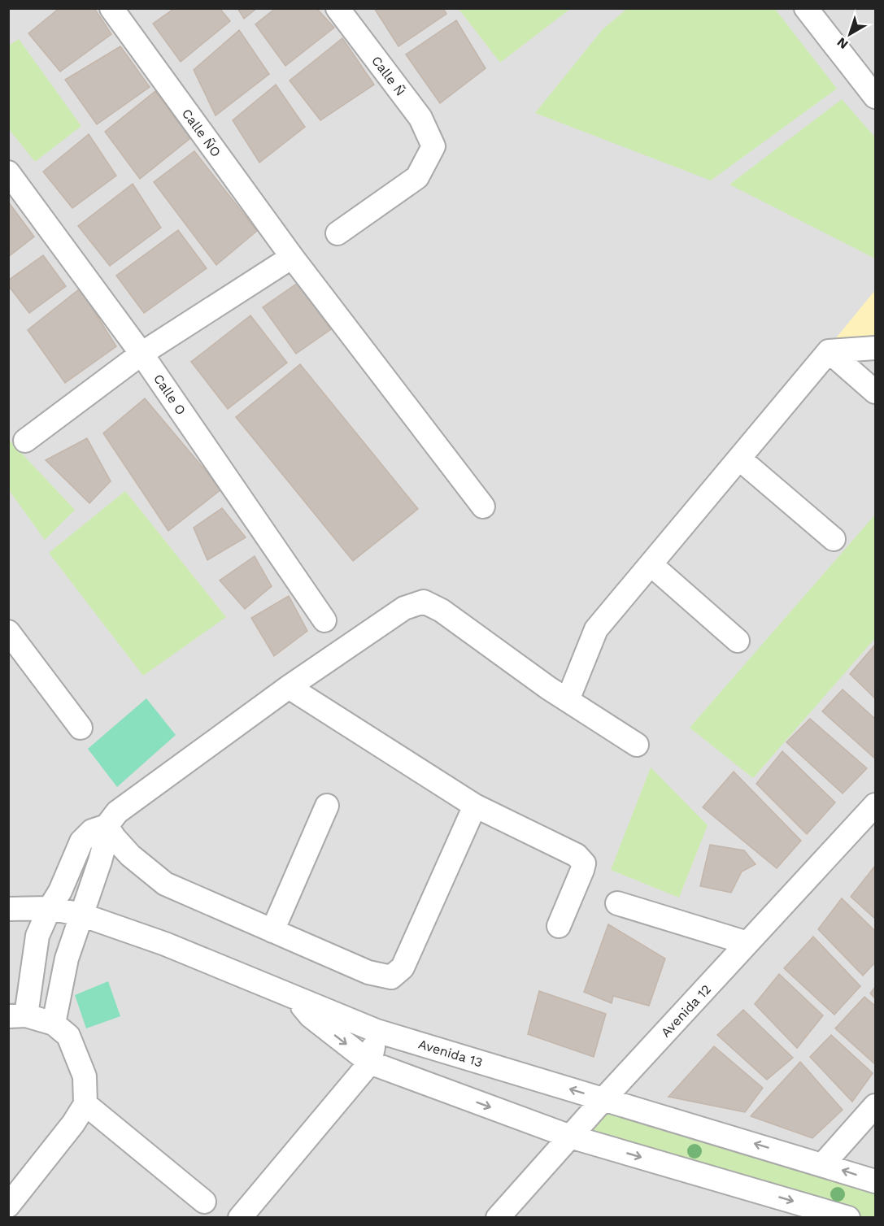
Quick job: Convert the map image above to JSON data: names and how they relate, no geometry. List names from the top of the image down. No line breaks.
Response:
{"streets":{"street":["Calle Ñ","Calle ÑO","Calle O","Avenida 12","Avenida 13"]},"crossings":[["Avenida 12","Avenida 13"]],"north":"bottom left"}
